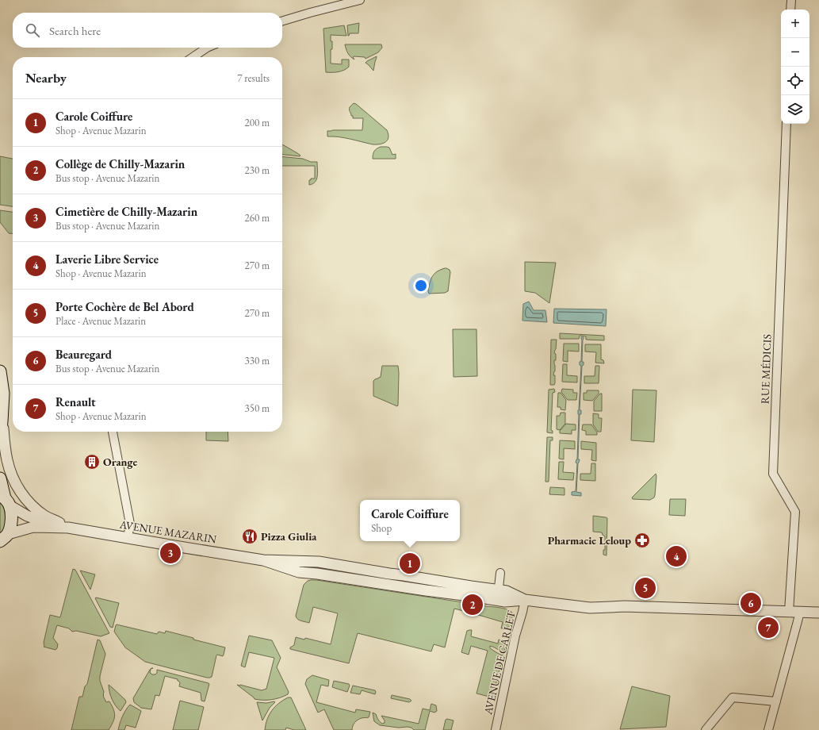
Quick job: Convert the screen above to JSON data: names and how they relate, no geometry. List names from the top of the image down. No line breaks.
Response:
{"streets":{"street":["RUE MÉDICIS","AVENUE MAZARIN","AVENUE DE CARLET"]},"crossings":[["RUE MÉDICIS","AVENUE MAZARIN"],["AVENUE MAZARIN","AVENUE DE CARLET"]],"places":{"building":["Orange"],"restaurant":["Pizza Giulia"],"pharmacy":["Pharmacie Leloup"]},"page":{"map_buttons":["+","−"],"search":"Search here","heading":["Nearby","7 results"],"list":[{"mark":"1","name":"Carole Coiffure","note":"Shop · Avenue Mazarin","value":"200 m"},{"mark":"2","name":"Collège de Chilly-Mazarin","note":"Bus stop · Avenue Mazarin","value":"230 m"},{"mark":"3","name":"Cimetière de Chilly-Mazarin","note":"Bus stop · Avenue Mazarin","value":"260 m"},{"mark":"4","name":"Laverie Libre Service","note":"Shop · Avenue Mazarin","value":"270 m"},{"mark":"5","name":"Porte Cochère de Bel Abord","note":"Place · Avenue Mazarin","value":"270 m"},{"mark":"6","name":"Beauregard","note":"Bus stop · Avenue Mazarin","value":"330 m"},{"mark":"7","name":"Renault","note":"Shop · Avenue Mazarin","value":"350 m"}],"popup":["Carole Coiffure","Shop"],"pins":["3","4","1","5","6","2","7"]}}
